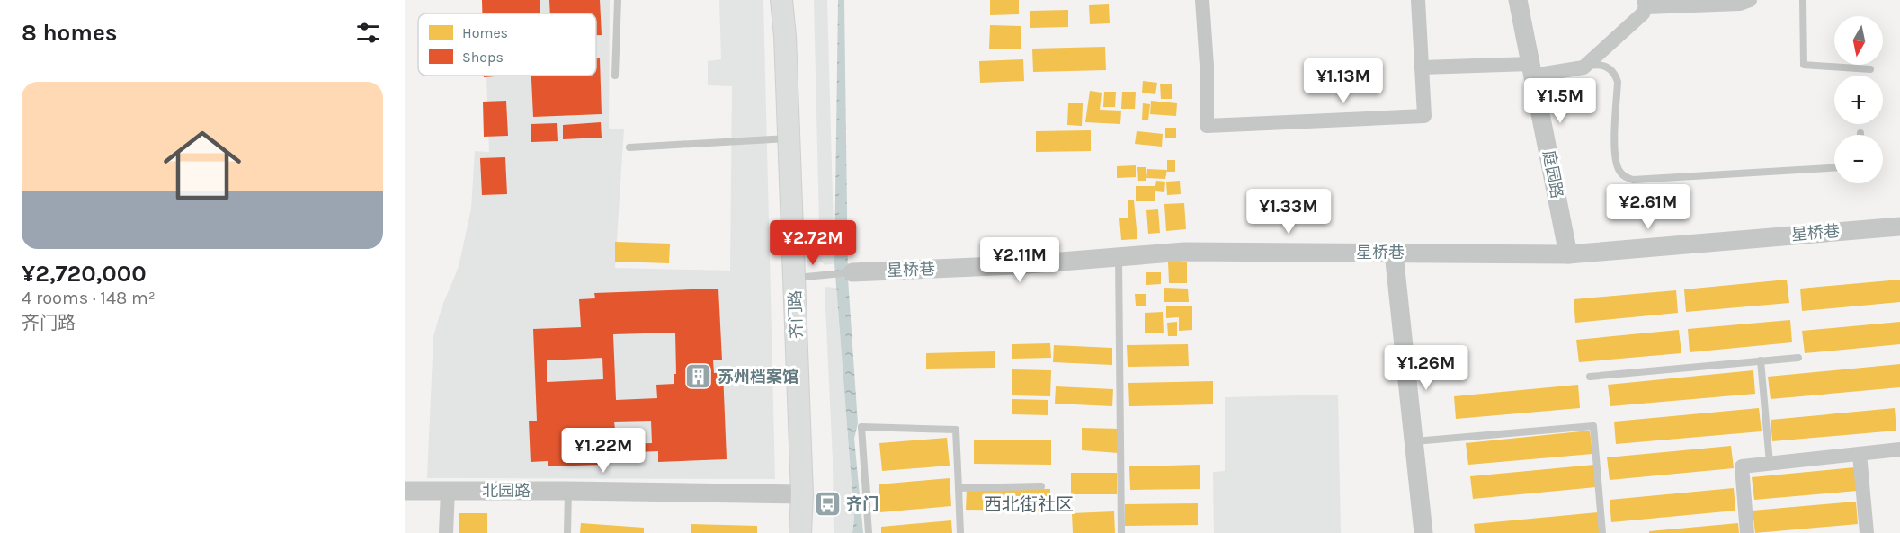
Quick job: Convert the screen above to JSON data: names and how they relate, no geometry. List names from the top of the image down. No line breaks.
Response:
{"streets":{"main road":["齐门路"],"street":["庭园路","星桥巷","北园路"]},"crossings":[["庭园路","星桥巷"],["星桥巷","齐门路"],["齐门路","北园路"]],"districts":["西北街社区"],"places":{"building":["苏州档案馆"],"bus stop":["齐门"]},"legend":["Homes","Shops"],"north":"bottom","page":{"heading":"8 homes","map_buttons":["+","−"],"price":["¥1.13M","¥1.5M","¥2.61M","¥1.33M","¥2.72M","¥2.11M","¥1.26M","¥1.22M"],"list":[{"name":"¥2,720,000","note":"4 rooms · 148 m² · 齐门路"}]}}
